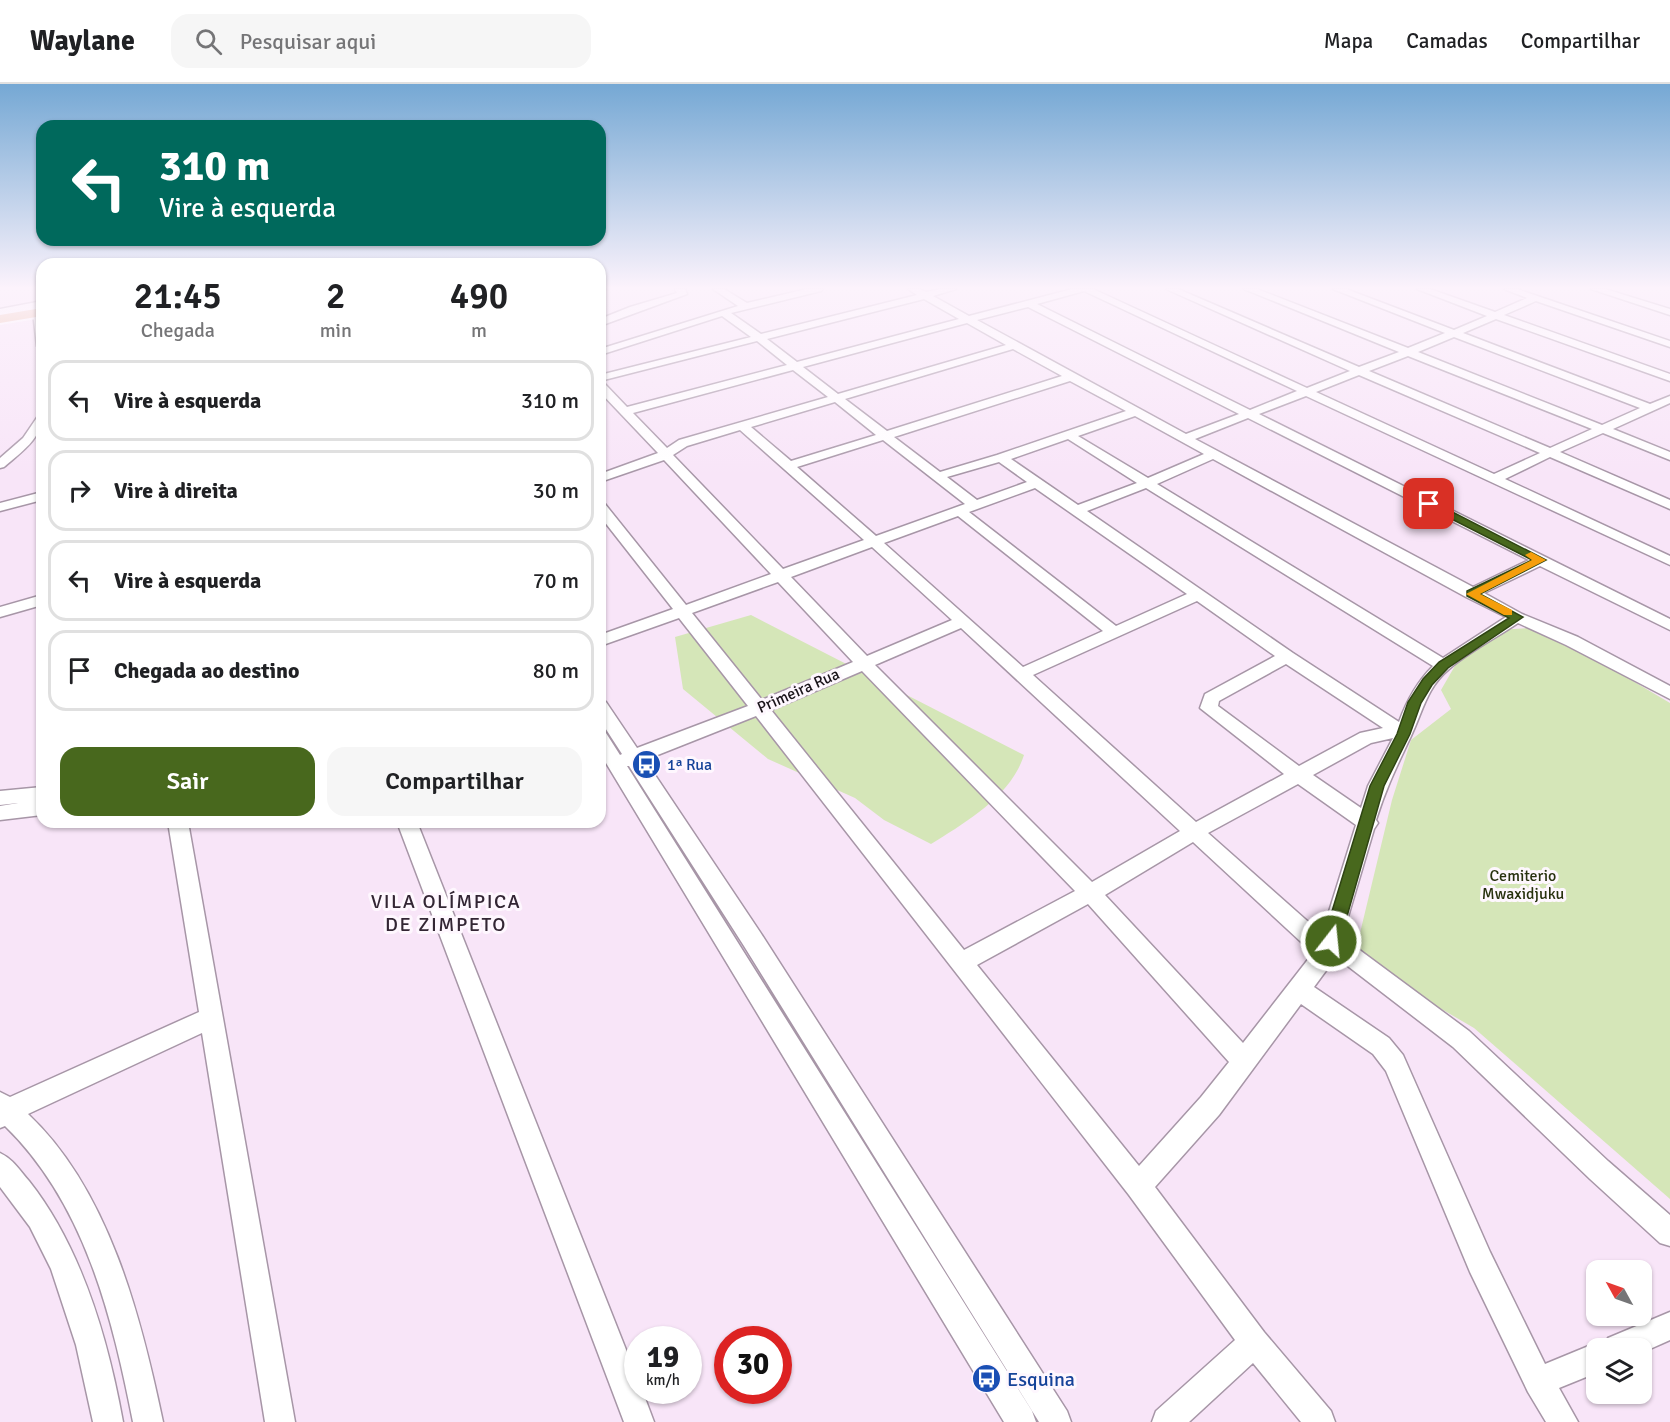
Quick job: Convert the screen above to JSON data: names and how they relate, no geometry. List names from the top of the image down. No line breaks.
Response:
{"streets":{"street":["Primeira Rua"]},"districts":["VILA OLÍMPICA DE ZIMPETO"],"parks":["Cemiterio Mwaxidjuku"],"places":{"bus stop":["1ª Rua","Esquina"]},"north":"top left","page":{"header":"Waylane","search":"Pesquisar aqui","nav":["Mapa","Camadas","Compartilhar"],"turn":["310 m","Vire à esquerda"],"eta":["21:45","Chegada","2","min","490","m"],"list":[{"name":"Vire à esquerda","value":"310 m"},{"name":"Vire à direita","value":"30 m"},{"name":"Vire à esquerda","value":"70 m"},{"name":"Chegada ao destino","value":"80 m"}],"buttons":["Sair","Compartilhar"],"speed":"19 km/h","limit":"30"}}
